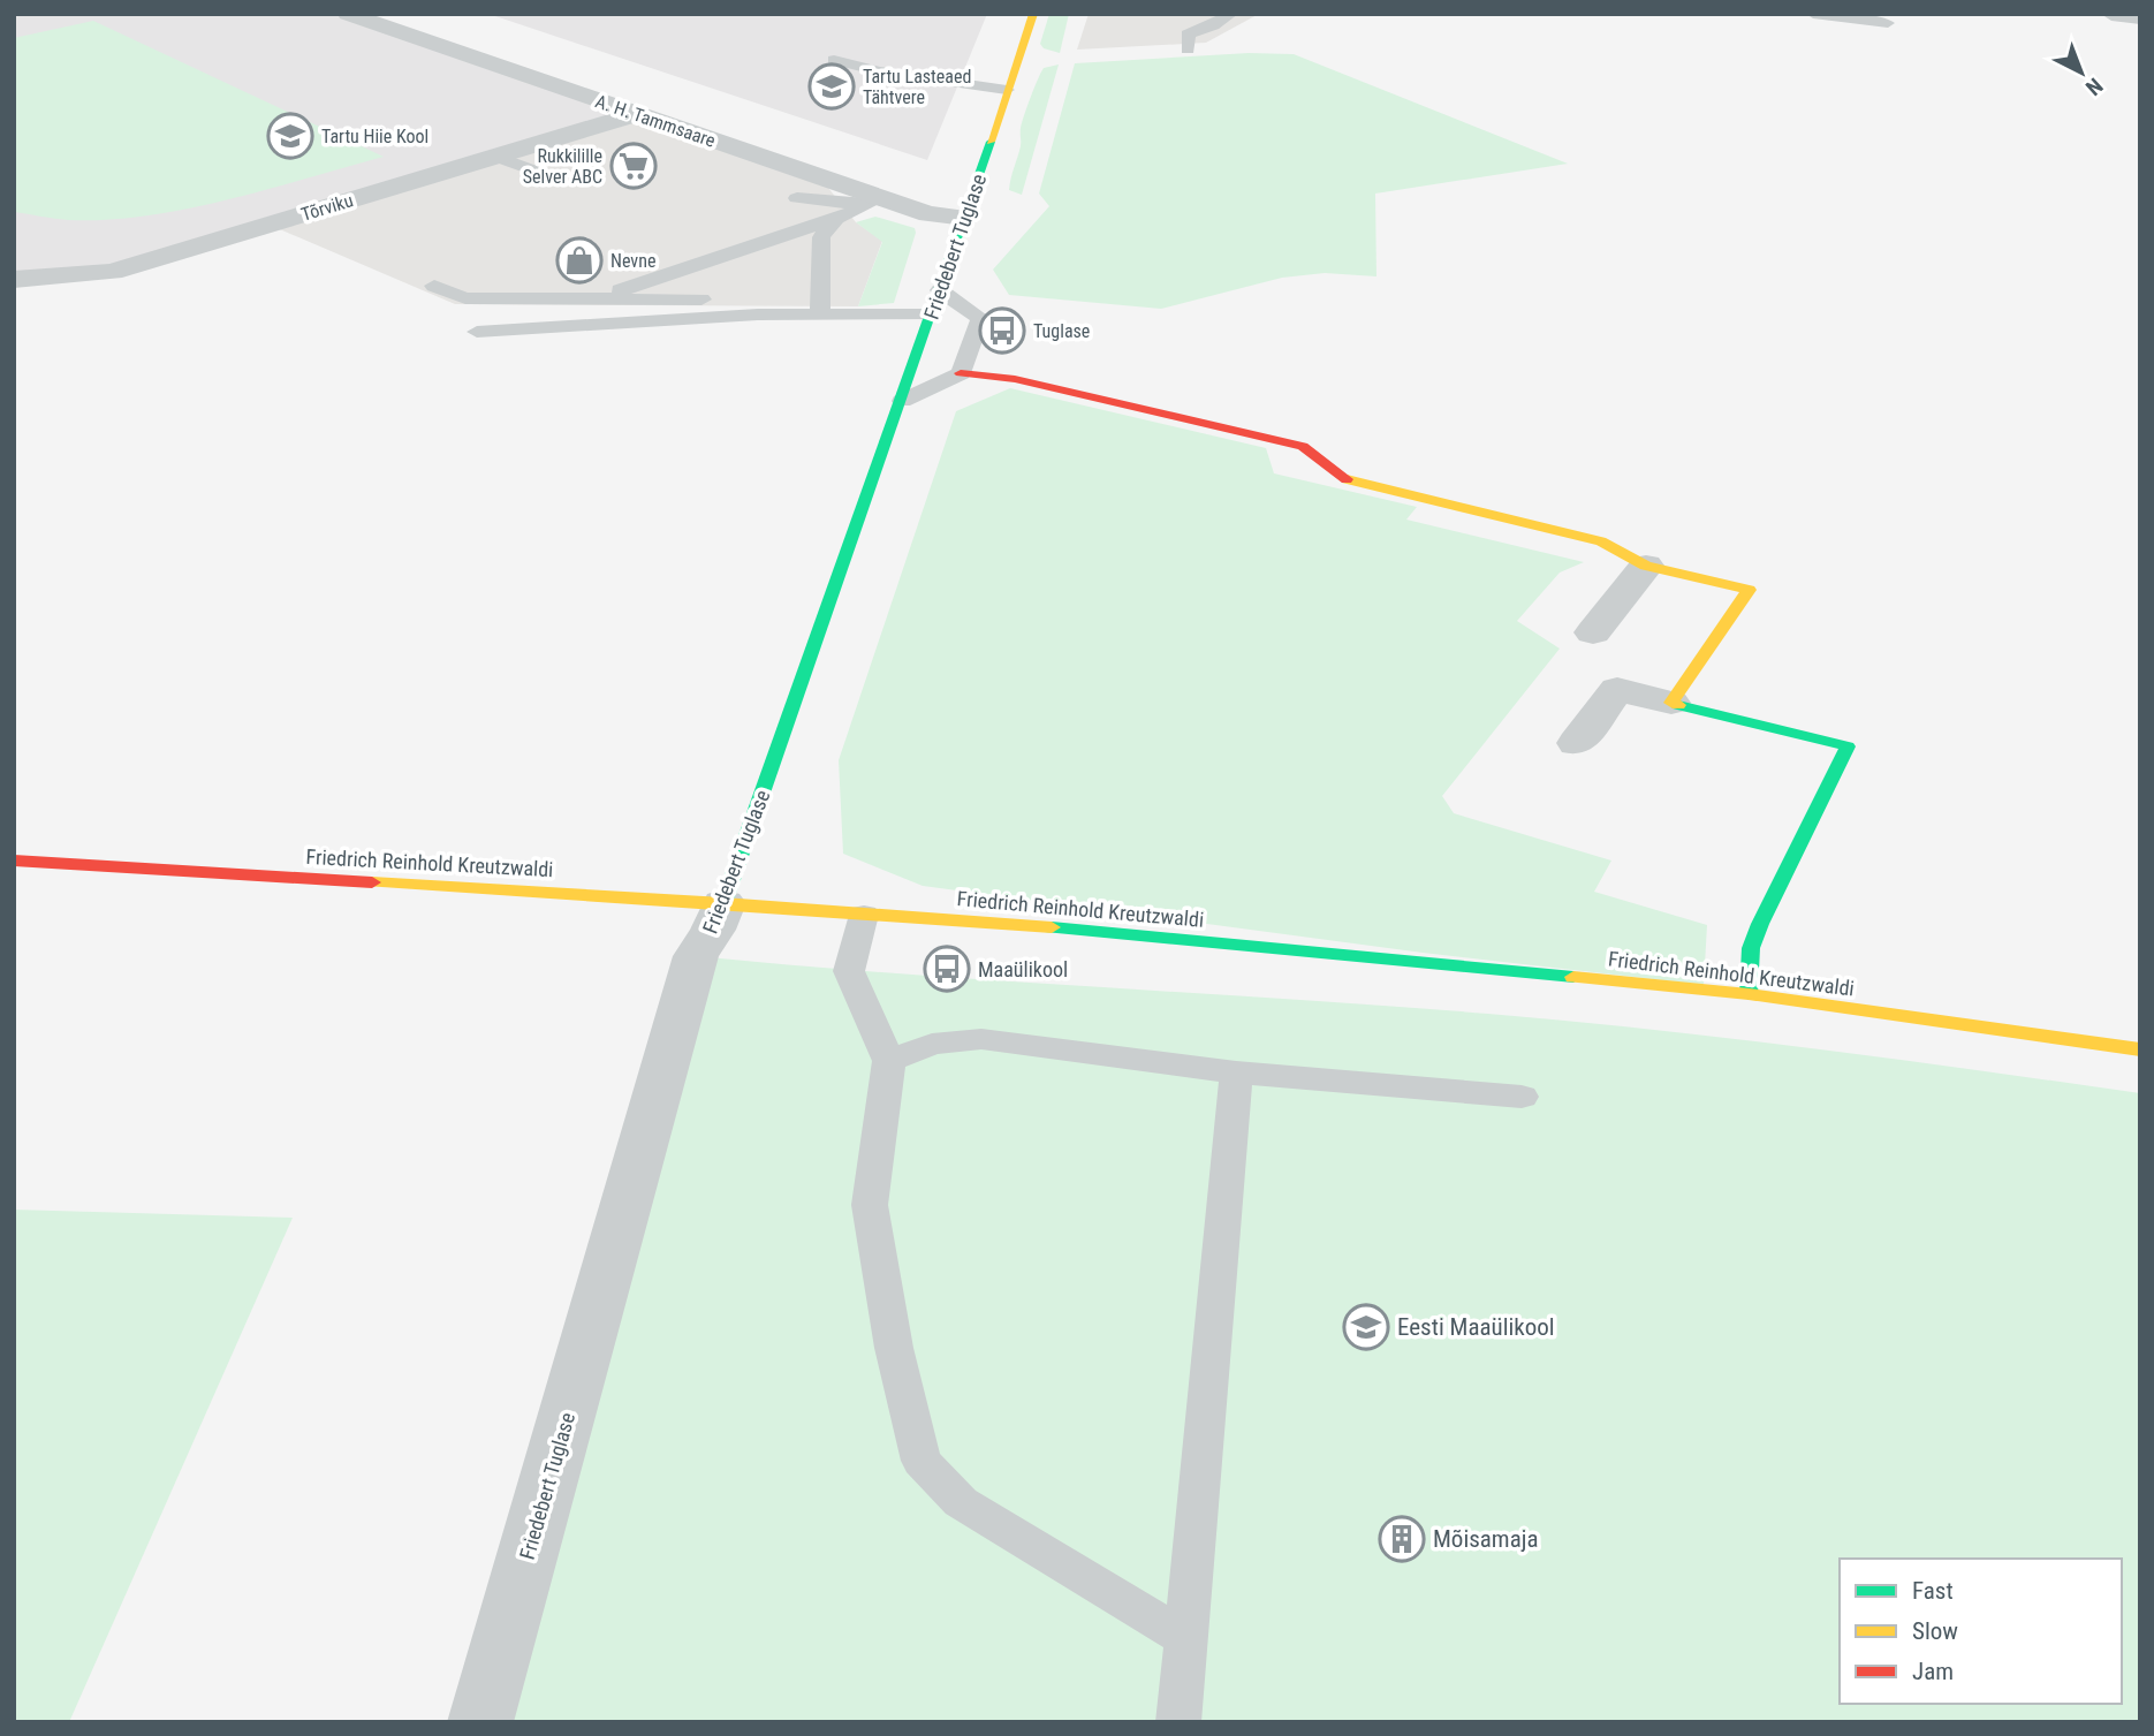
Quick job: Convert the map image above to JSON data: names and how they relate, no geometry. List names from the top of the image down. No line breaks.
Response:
{"streets":{"street":["A. H. Tammsaare","Tõrviku","Friedebert Tuglase","Friedrich Reinhold Kreutzwaldi"]},"crossings":[["A. H. Tammsaare","Tõrviku"],["A. H. Tammsaare","Friedebert Tuglase"],["Friedebert Tuglase","Friedrich Reinhold Kreutzwaldi"]],"places":{"school or university":["Tartu Lasteaed Tähtvere","Tartu Hiie Kool","Eesti Maaülikool"],"supermarket":["Rukkilille Selver ABC"],"shop":["Nevne"],"bus stop":["Tuglase","Maaülikool"],"building":["Mõisamaja"]},"legend":["Fast","Slow","Jam"],"north":"bottom right"}
